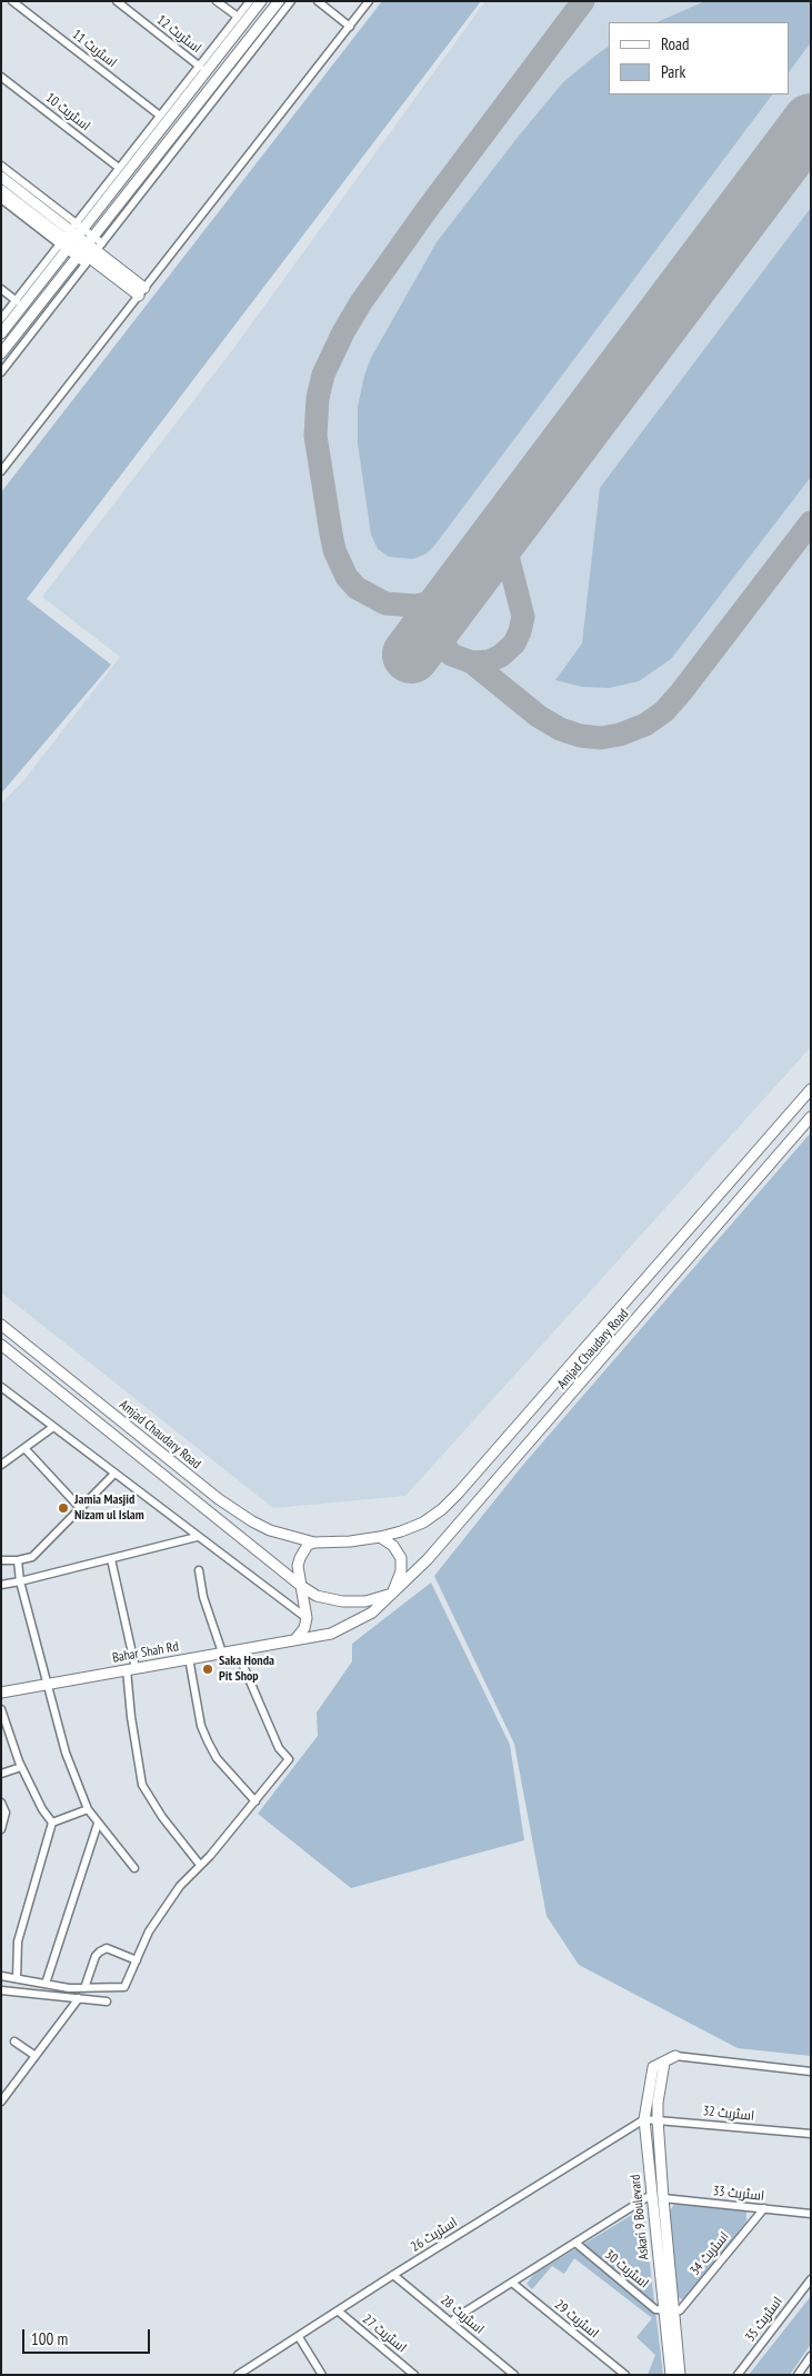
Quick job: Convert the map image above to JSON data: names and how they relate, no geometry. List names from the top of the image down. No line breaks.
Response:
{"streets":{"main road":["Amjad Chaudary Road","Bahar Shah Rd","Askari 9 Boulevard"],"street":["اسٹریٹ 12","اسٹریٹ 11","اسٹریٹ 10","اسٹریٹ 32","اسٹریٹ 33","اسٹریٹ 26","اسٹریٹ 34","اسٹریٹ 30","اسٹریٹ 28","اسٹریٹ 29","اسٹریٹ 35","اسٹریٹ 27"]},"crossings":[["Amjad Chaudary Road","Bahar Shah Rd"],["اسٹریٹ 32","Askari 9 Boulevard"],["اسٹریٹ 32","اسٹریٹ 26"],["اسٹریٹ 33","اسٹریٹ 34"],["Askari 9 Boulevard","اسٹریٹ 26"],["Askari 9 Boulevard","اسٹریٹ 34"],["Askari 9 Boulevard","اسٹریٹ 30"],["اسٹریٹ 26","اسٹریٹ 28"],["اسٹریٹ 26","اسٹریٹ 27"],["اسٹریٹ 34","اسٹریٹ 30"]],"places":["Jamia Masjid Nizam ul Islam","Saka Honda Pit Shop"],"legend":["Road","Park"],"scale_bar":"100 m"}
